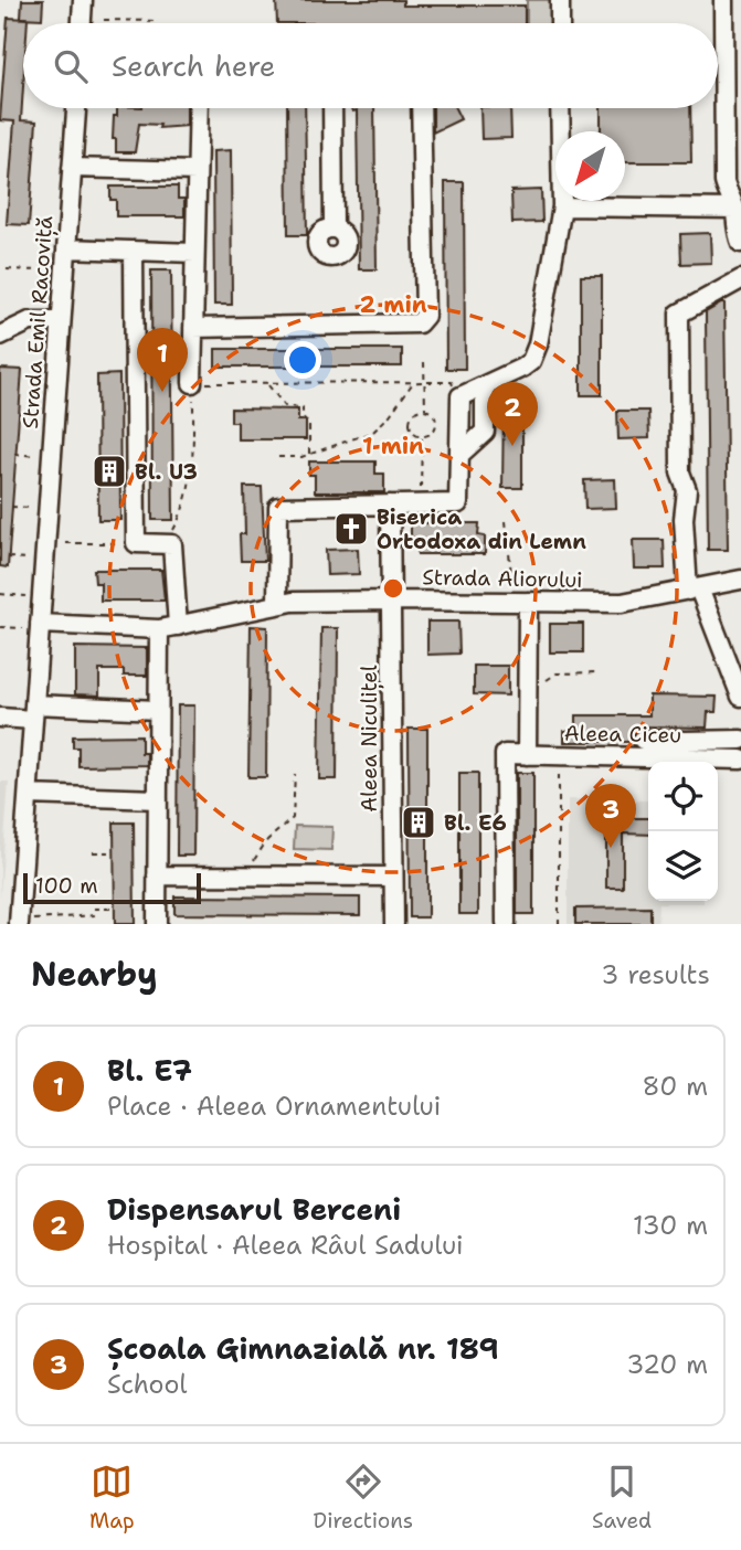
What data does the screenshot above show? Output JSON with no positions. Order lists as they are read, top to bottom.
{
  "streets": {
    "street": [
      "Strada Emil Racoviță",
      "Strada Aliorului",
      "Aleea Ciceu",
      "Aleea Niculițel"
    ]
  },
  "crossings": [
    ["Strada Emil Racoviță", "Strada Aliorului"],
    ["Strada Aliorului", "Aleea Niculițel"]
  ],
  "places": {
    "building": ["Bl. U3", "Bl. E6"],
    "church": ["Biserica Ortodoxa din Lemn"]
  },
  "scale_bar": "100 m",
  "north": "bottom left",
  "page": {
    "search": "Search here",
    "pins": ["1", "2", "3"],
    "scale": "100 m",
    "heading": ["Nearby", "3 results"],
    "list": [
      {
        "mark": "1",
        "name": "Bl. E7",
        "note": "Place · Aleea Ornamentului",
        "value": "80 m"
      },
      {
        "mark": "2",
        "name": "Dispensarul Berceni",
        "note": "Hospital · Aleea Râul Sadului",
        "value": "130 m"
      },
      {
        "mark": "3",
        "name": "Școala Gimnazială nr. 189",
        "note": "School",
        "value": "320 m"
      }
    ],
    "nav": ["Map", "Directions", "Saved"]
  },
  "rings": ["2 min", "1 min"]
}
